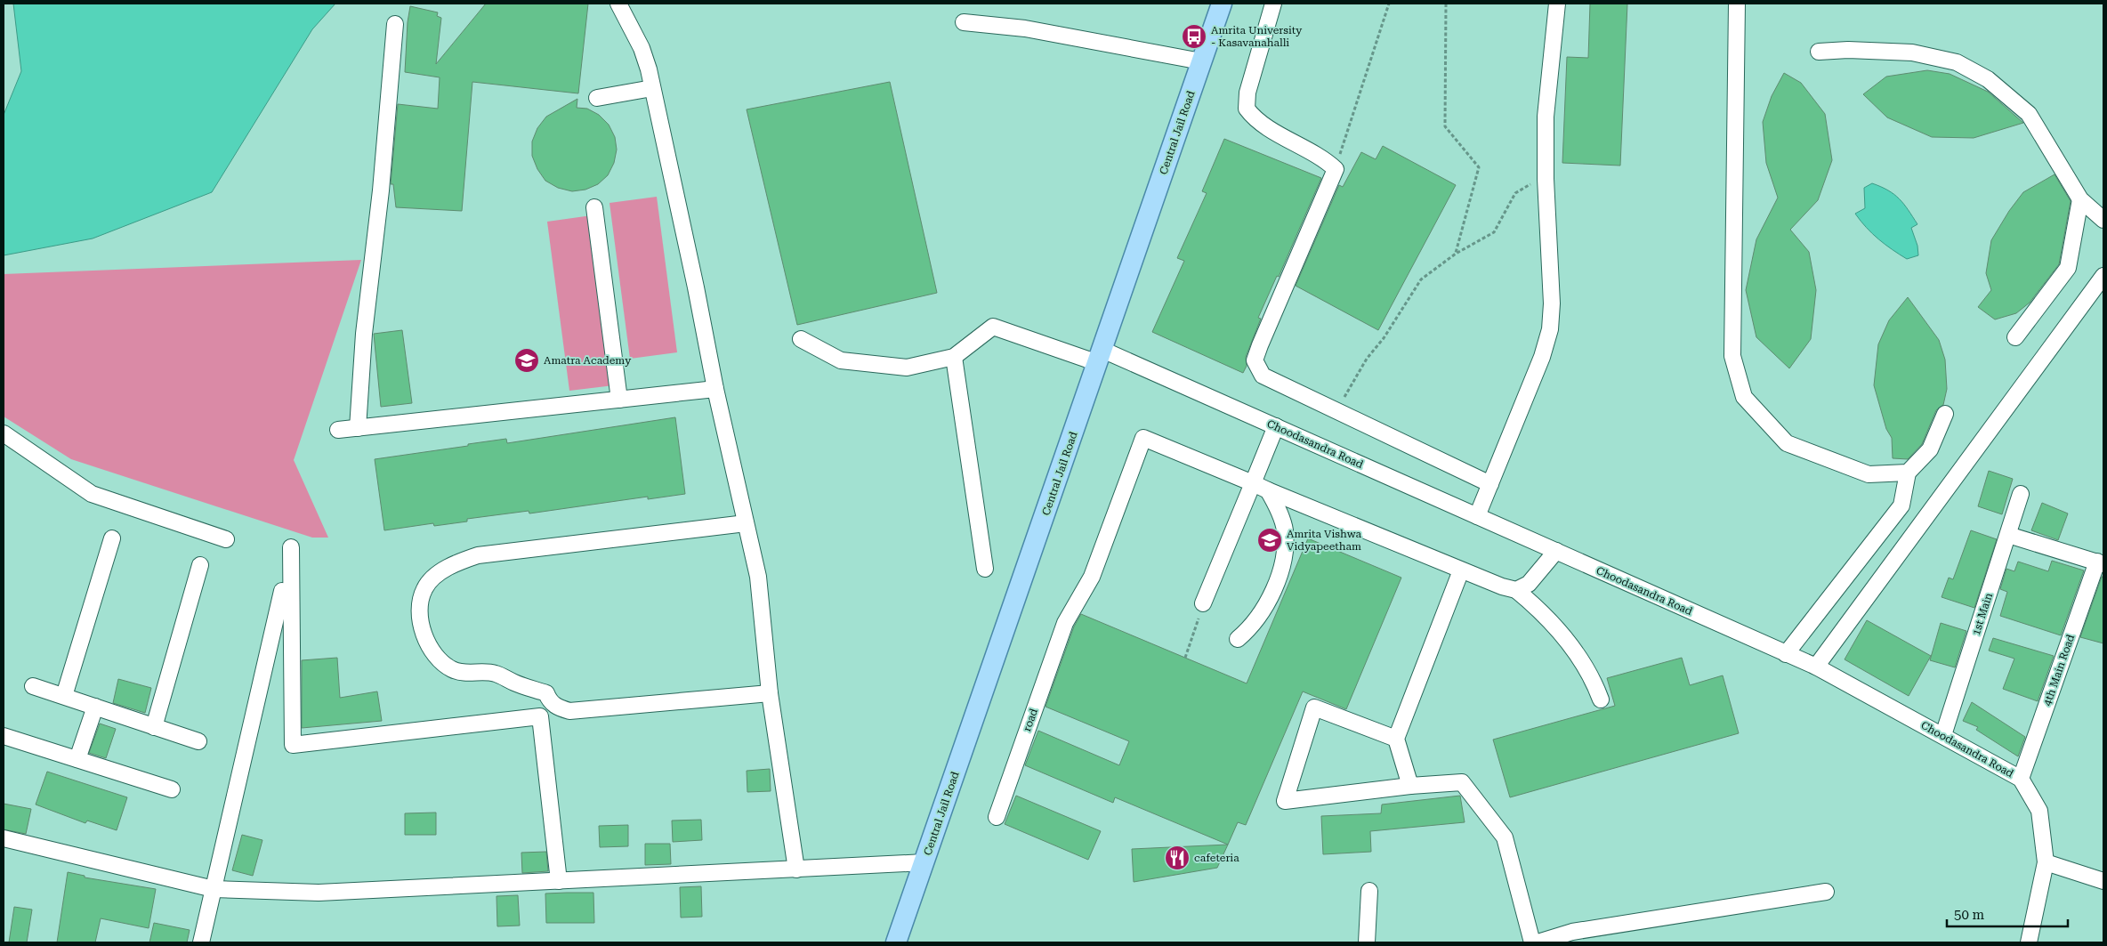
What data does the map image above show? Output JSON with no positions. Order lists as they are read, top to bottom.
{
  "streets": {
    "main road": ["Central Jail Road"],
    "street": [
      "Choodasandra Road",
      "1st Main",
      "4th Main Road",
      "road"
    ]
  },
  "crossings": [
    ["Central Jail Road", "Choodasandra Road"],
    ["Choodasandra Road", "1st Main"],
    ["Choodasandra Road", "4th Main Road"]
  ],
  "places": {
    "bus stop": ["Amrita University - Kasavanahalli"],
    "school or university": ["Amatra Academy", "Amrita Vishwa Vidyapeetham"],
    "restaurant": ["cafeteria"]
  },
  "scale_bar": "50 m"
}
